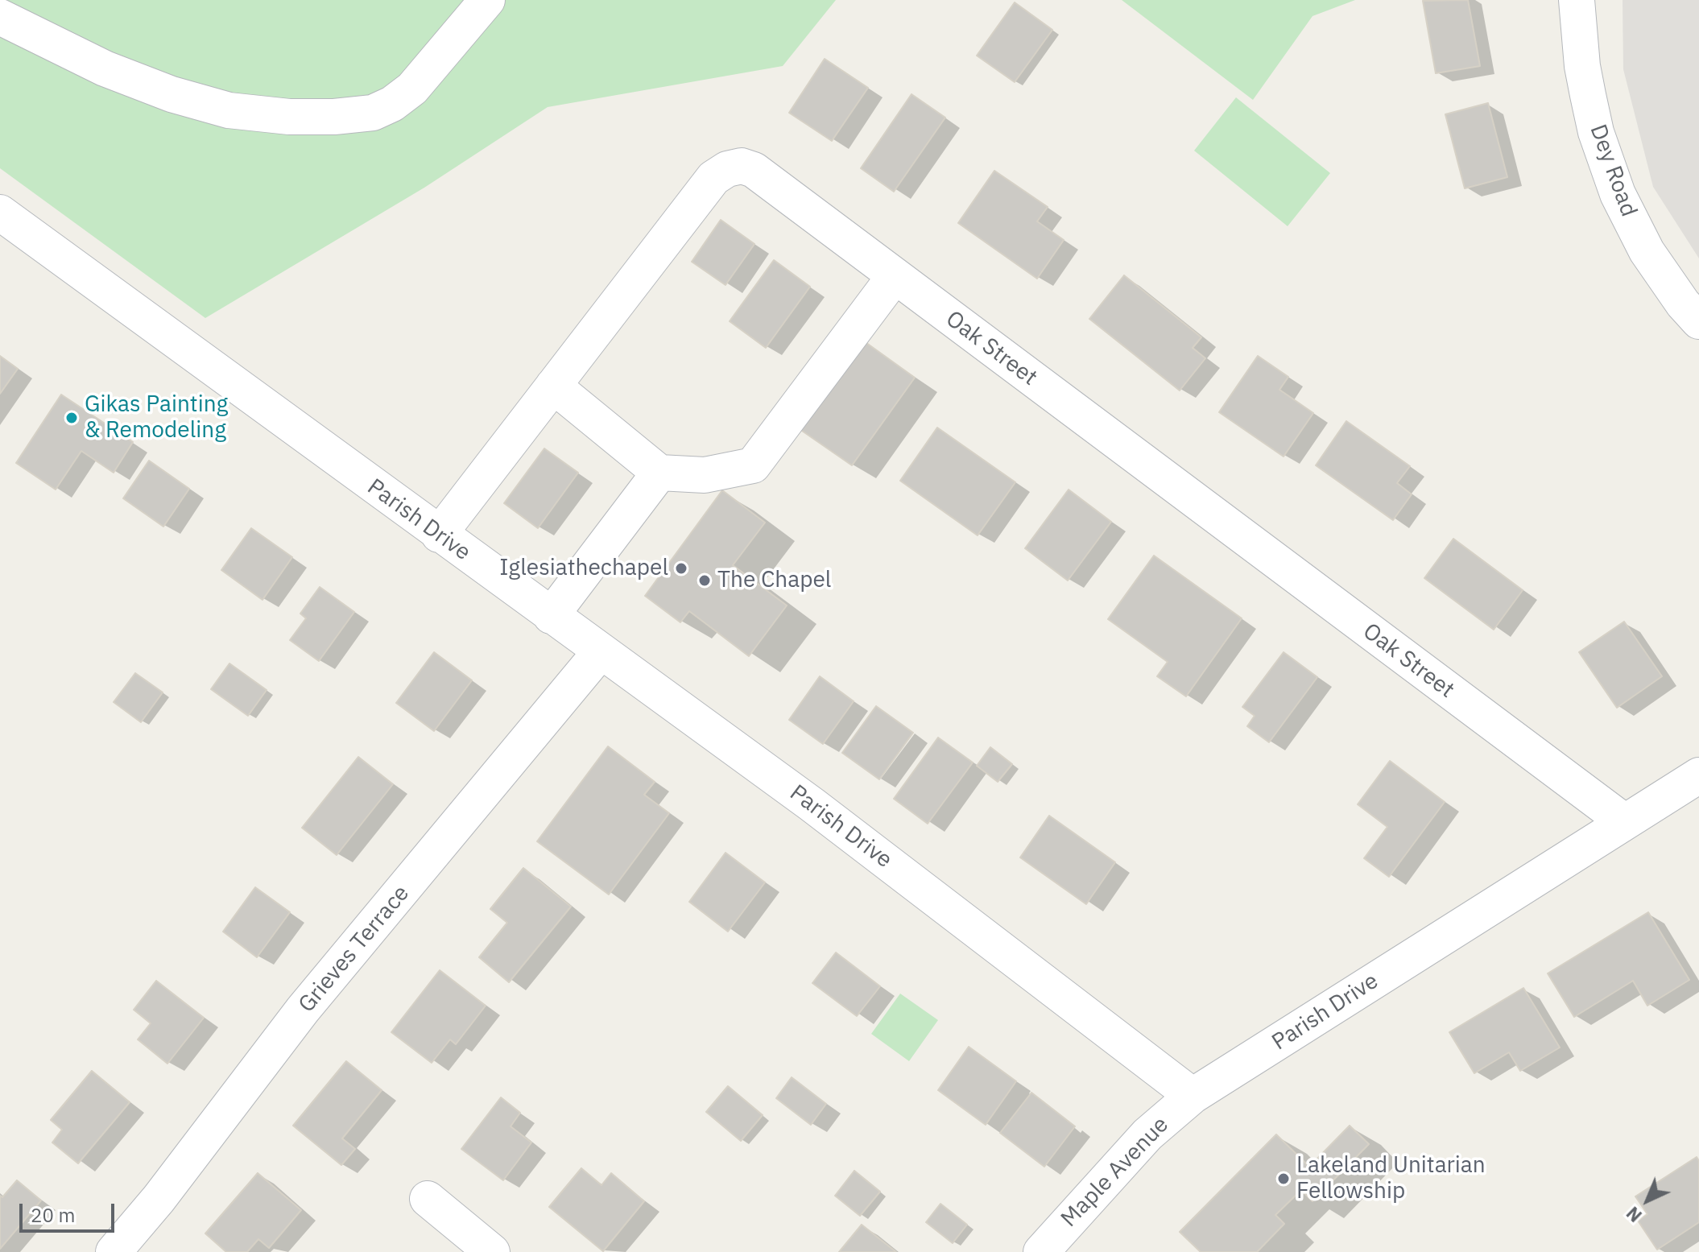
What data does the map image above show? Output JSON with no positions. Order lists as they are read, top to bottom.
{
  "streets": {
    "street": [
      "Dey Road",
      "Oak Street",
      "Parish Drive",
      "Grieves Terrace",
      "Maple Avenue"
    ]
  },
  "crossings": [
    ["Oak Street", "Parish Drive"],
    ["Parish Drive", "Grieves Terrace"],
    ["Parish Drive", "Maple Avenue"]
  ],
  "places": [
    "Gikas Painting & Remodeling",
    "Iglesiathechapel",
    "The Chapel",
    "Lakeland Unitarian Fellowship"
  ],
  "scale_bar": "20 m",
  "north": "bottom left"
}
